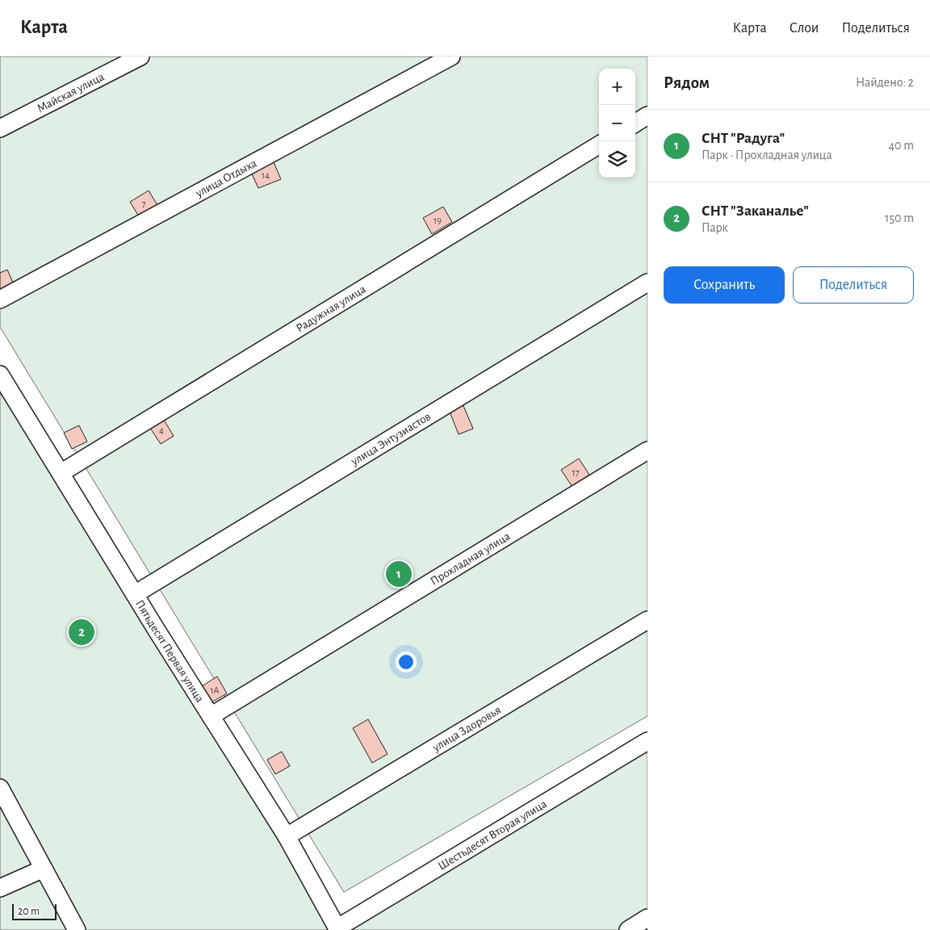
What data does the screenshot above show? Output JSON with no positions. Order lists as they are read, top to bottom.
{
  "streets": {
    "street": [
      "Майская улица",
      "улица Отдыха",
      "Радужная улица",
      "улица Энтузиастов",
      "Прохладная улица",
      "Пятьдесят Первая улица",
      "улица Здоровья",
      "Шестьдесят Вторая улица"
    ]
  },
  "crossings": [
    ["Радужная улица", "Пятьдесят Первая улица"],
    ["улица Энтузиастов", "Пятьдесят Первая улица"],
    ["Прохладная улица", "Пятьдесят Первая улица"],
    ["Пятьдесят Первая улица", "улица Здоровья"],
    ["Пятьдесят Первая улица", "Шестьдесят Вторая улица"]
  ],
  "house_numbers": [
    "14",
    "7",
    "19",
    "4",
    "17",
    "1А"
  ],
  "scale_bar": "20 m",
  "page": {
    "header": "Карта",
    "nav": ["Карта", "Слои", "Поделиться"],
    "heading": ["Рядом", "Найдено: 2"],
    "map_buttons": ["+", "−"],
    "list": [
      {
        "mark": "1",
        "name": "СНТ \"Радуга\"",
        "note": "Парк · Прохладная улица",
        "value": "40 m"
      },
      {
        "mark": "2",
        "name": "СНТ \"Заканалье\"",
        "note": "Парк",
        "value": "150 m"
      }
    ],
    "buttons": ["Сохранить", "Поделиться"],
    "pins": ["1", "2"],
    "scale": "20 m"
  }
}
